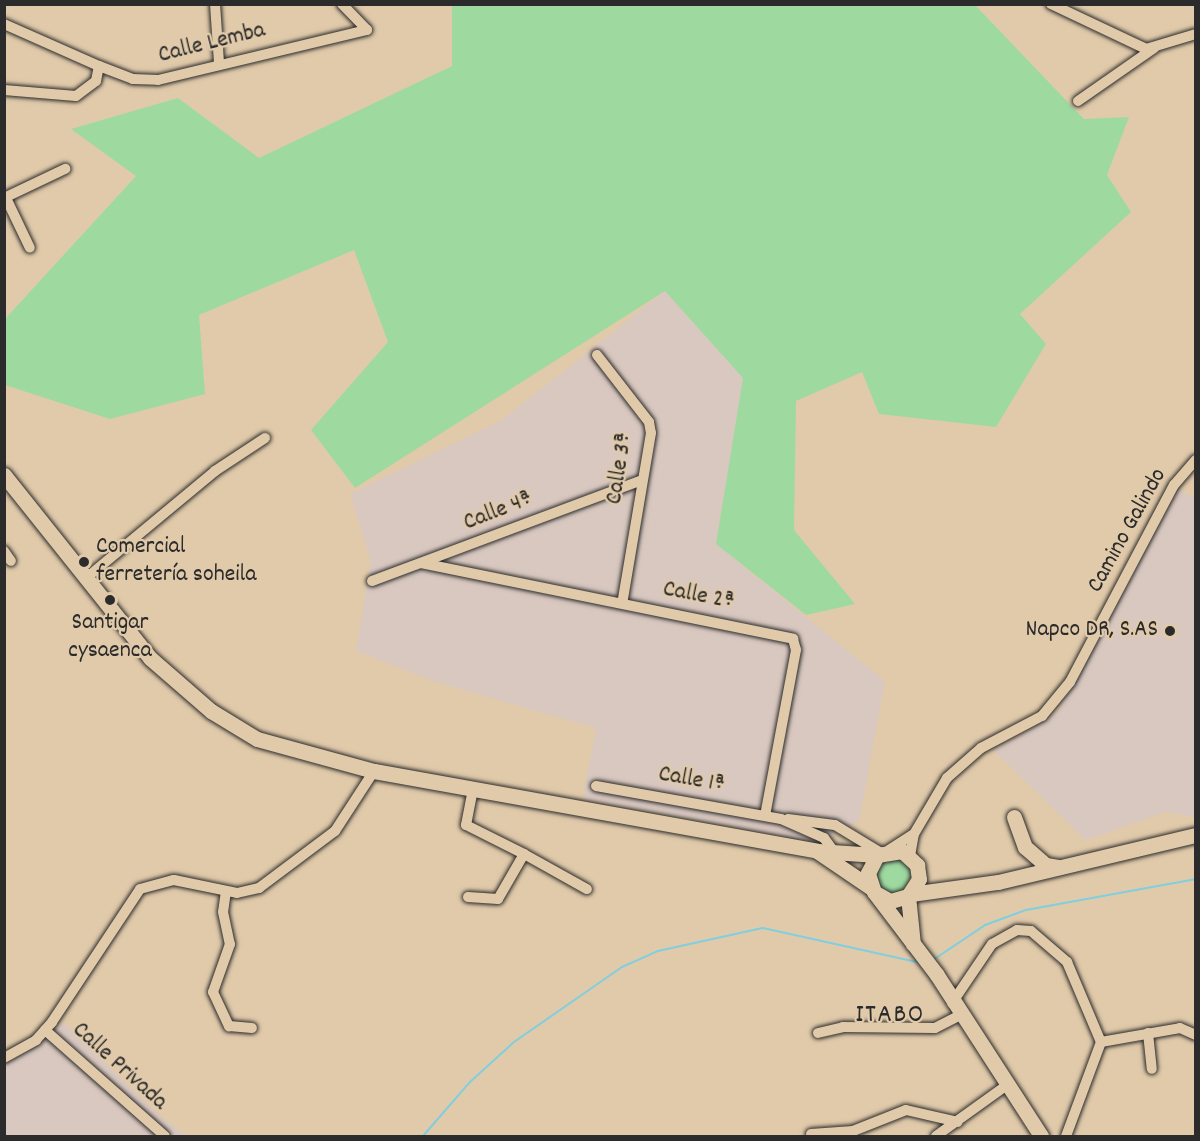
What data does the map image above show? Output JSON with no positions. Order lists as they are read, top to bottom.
{
  "streets": {
    "street": [
      "Calle Lemba",
      "Calle 3ª",
      "Calle 4ª",
      "Camino Galindo",
      "Calle 2ª",
      "Calle 1ª",
      "Calle Privada"
    ]
  },
  "crossings": [
    ["Calle 3ª", "Calle 4ª"],
    ["Calle 3ª", "Calle 2ª"],
    ["Calle 4ª", "Calle 2ª"],
    ["Camino Galindo", "Calle 1ª"],
    ["Calle 2ª", "Calle 1ª"]
  ],
  "districts": ["ITABO"],
  "places": ["Comercial ferretería soheila", "Santigar cysaenca", "Napco DR, S.AS"]
}
